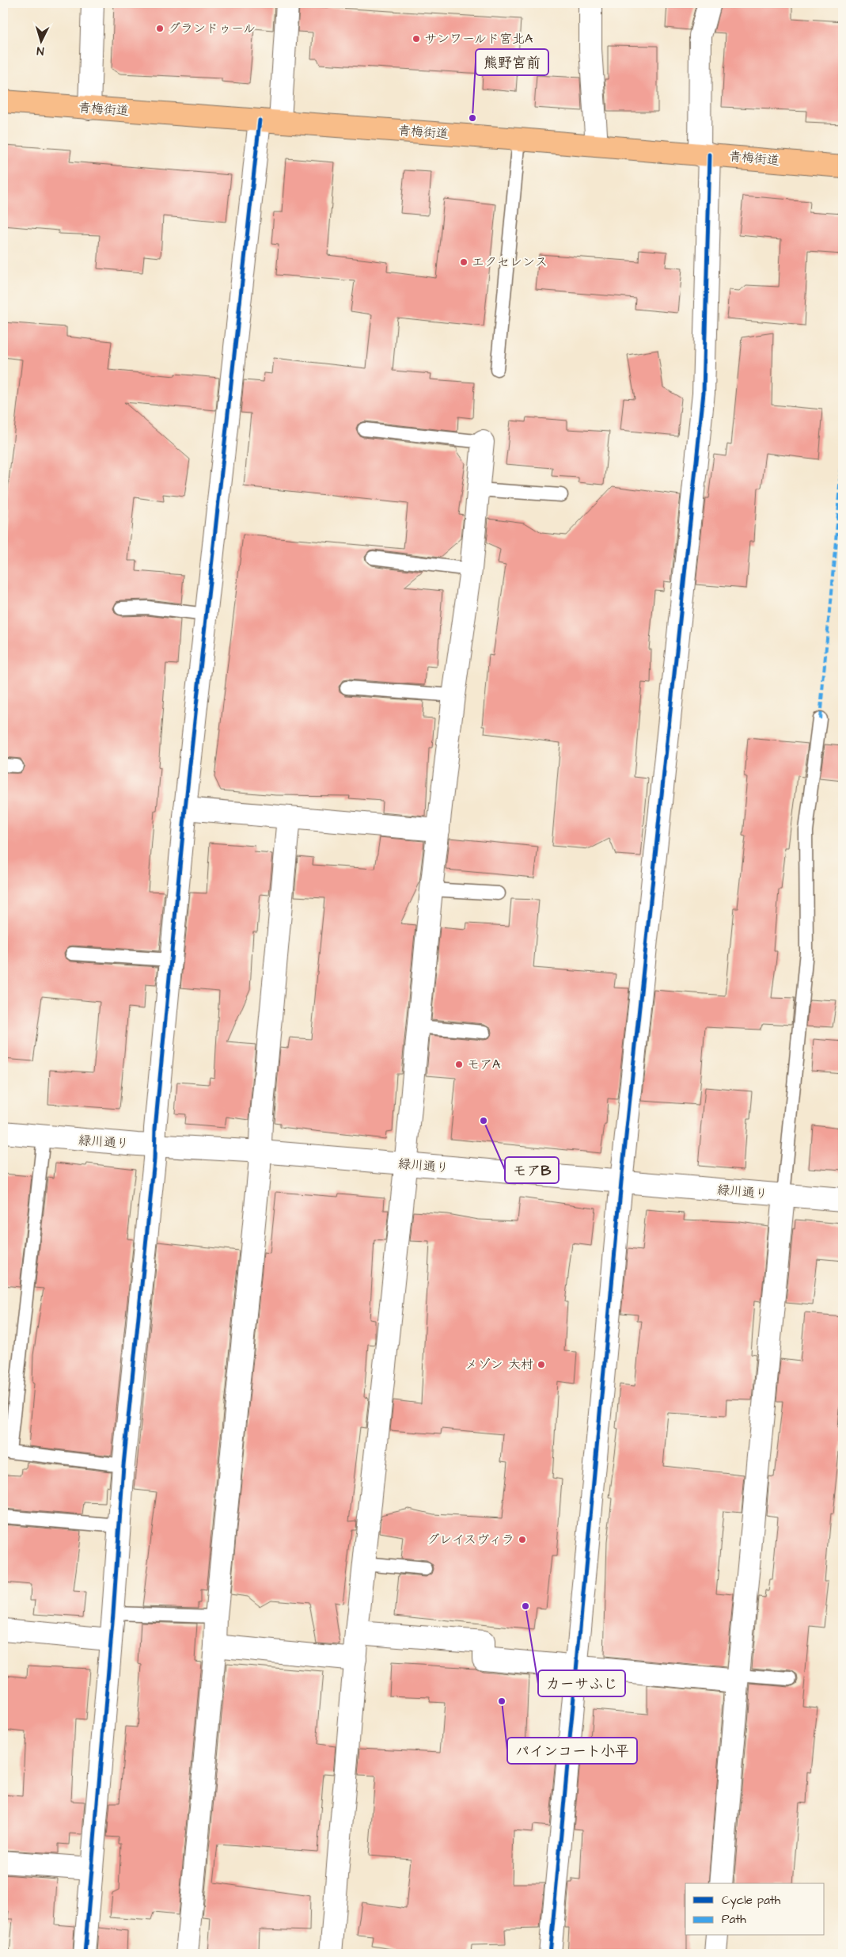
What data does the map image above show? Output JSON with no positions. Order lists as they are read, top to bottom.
{
  "streets": {
    "main road": ["青梅街道"],
    "street": ["緑川通り"]
  },
  "places": [
    "グランドゥール",
    "サンワールド宮北A",
    "熊野宮前",
    "エクセレンス",
    "モアA",
    "モアB",
    "メゾン 大村",
    "グレイスヴィラ",
    "カーサふじ",
    "パインコート小平"
  ],
  "legend": ["Cycle path", "Path"],
  "north": "bottom"
}
